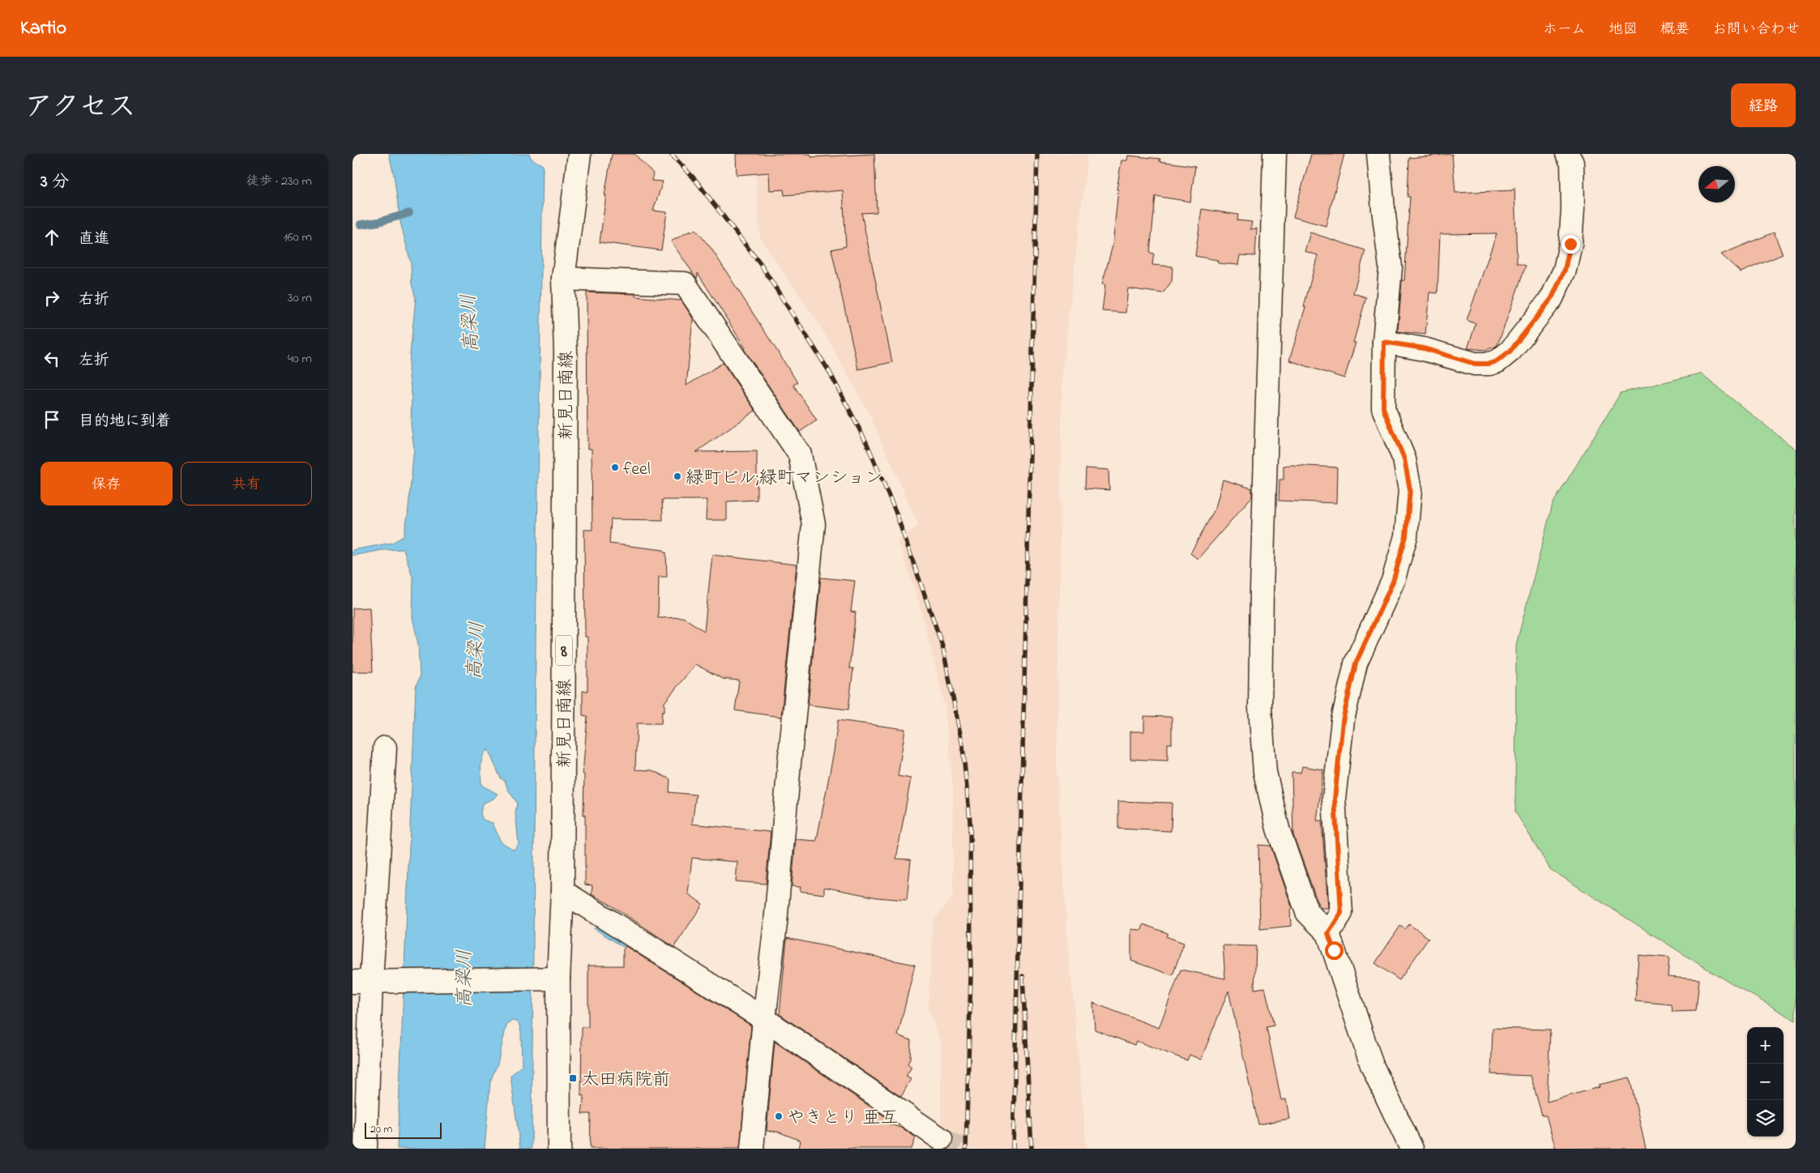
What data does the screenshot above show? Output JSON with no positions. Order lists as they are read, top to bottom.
{
  "streets": {
    "street": ["新見日南線", "8"]
  },
  "water": ["高梁川"],
  "places": {
    "other": ["feel", "緑町ビル;緑町マンション", "やきとり 亜互"],
    "transit": ["太田病院前"]
  },
  "scale_bar": "20 m",
  "north": "left",
  "page": {
    "header": "Kartio",
    "nav": [
      "ホーム",
      "地図",
      "概要",
      "お問い合わせ"
    ],
    "title": "アクセス",
    "buttons": [
      "経路",
      ["保存", "共有"]
    ],
    "heading": ["3 分", "徒歩 · 230 m"],
    "list": [
      ["直進", "160 m"],
      ["右折", "30 m"],
      ["左折", "40 m"],
      "目的地に到着"
    ],
    "map_buttons": ["+", "−"],
    "scale": "20 m"
  }
}
